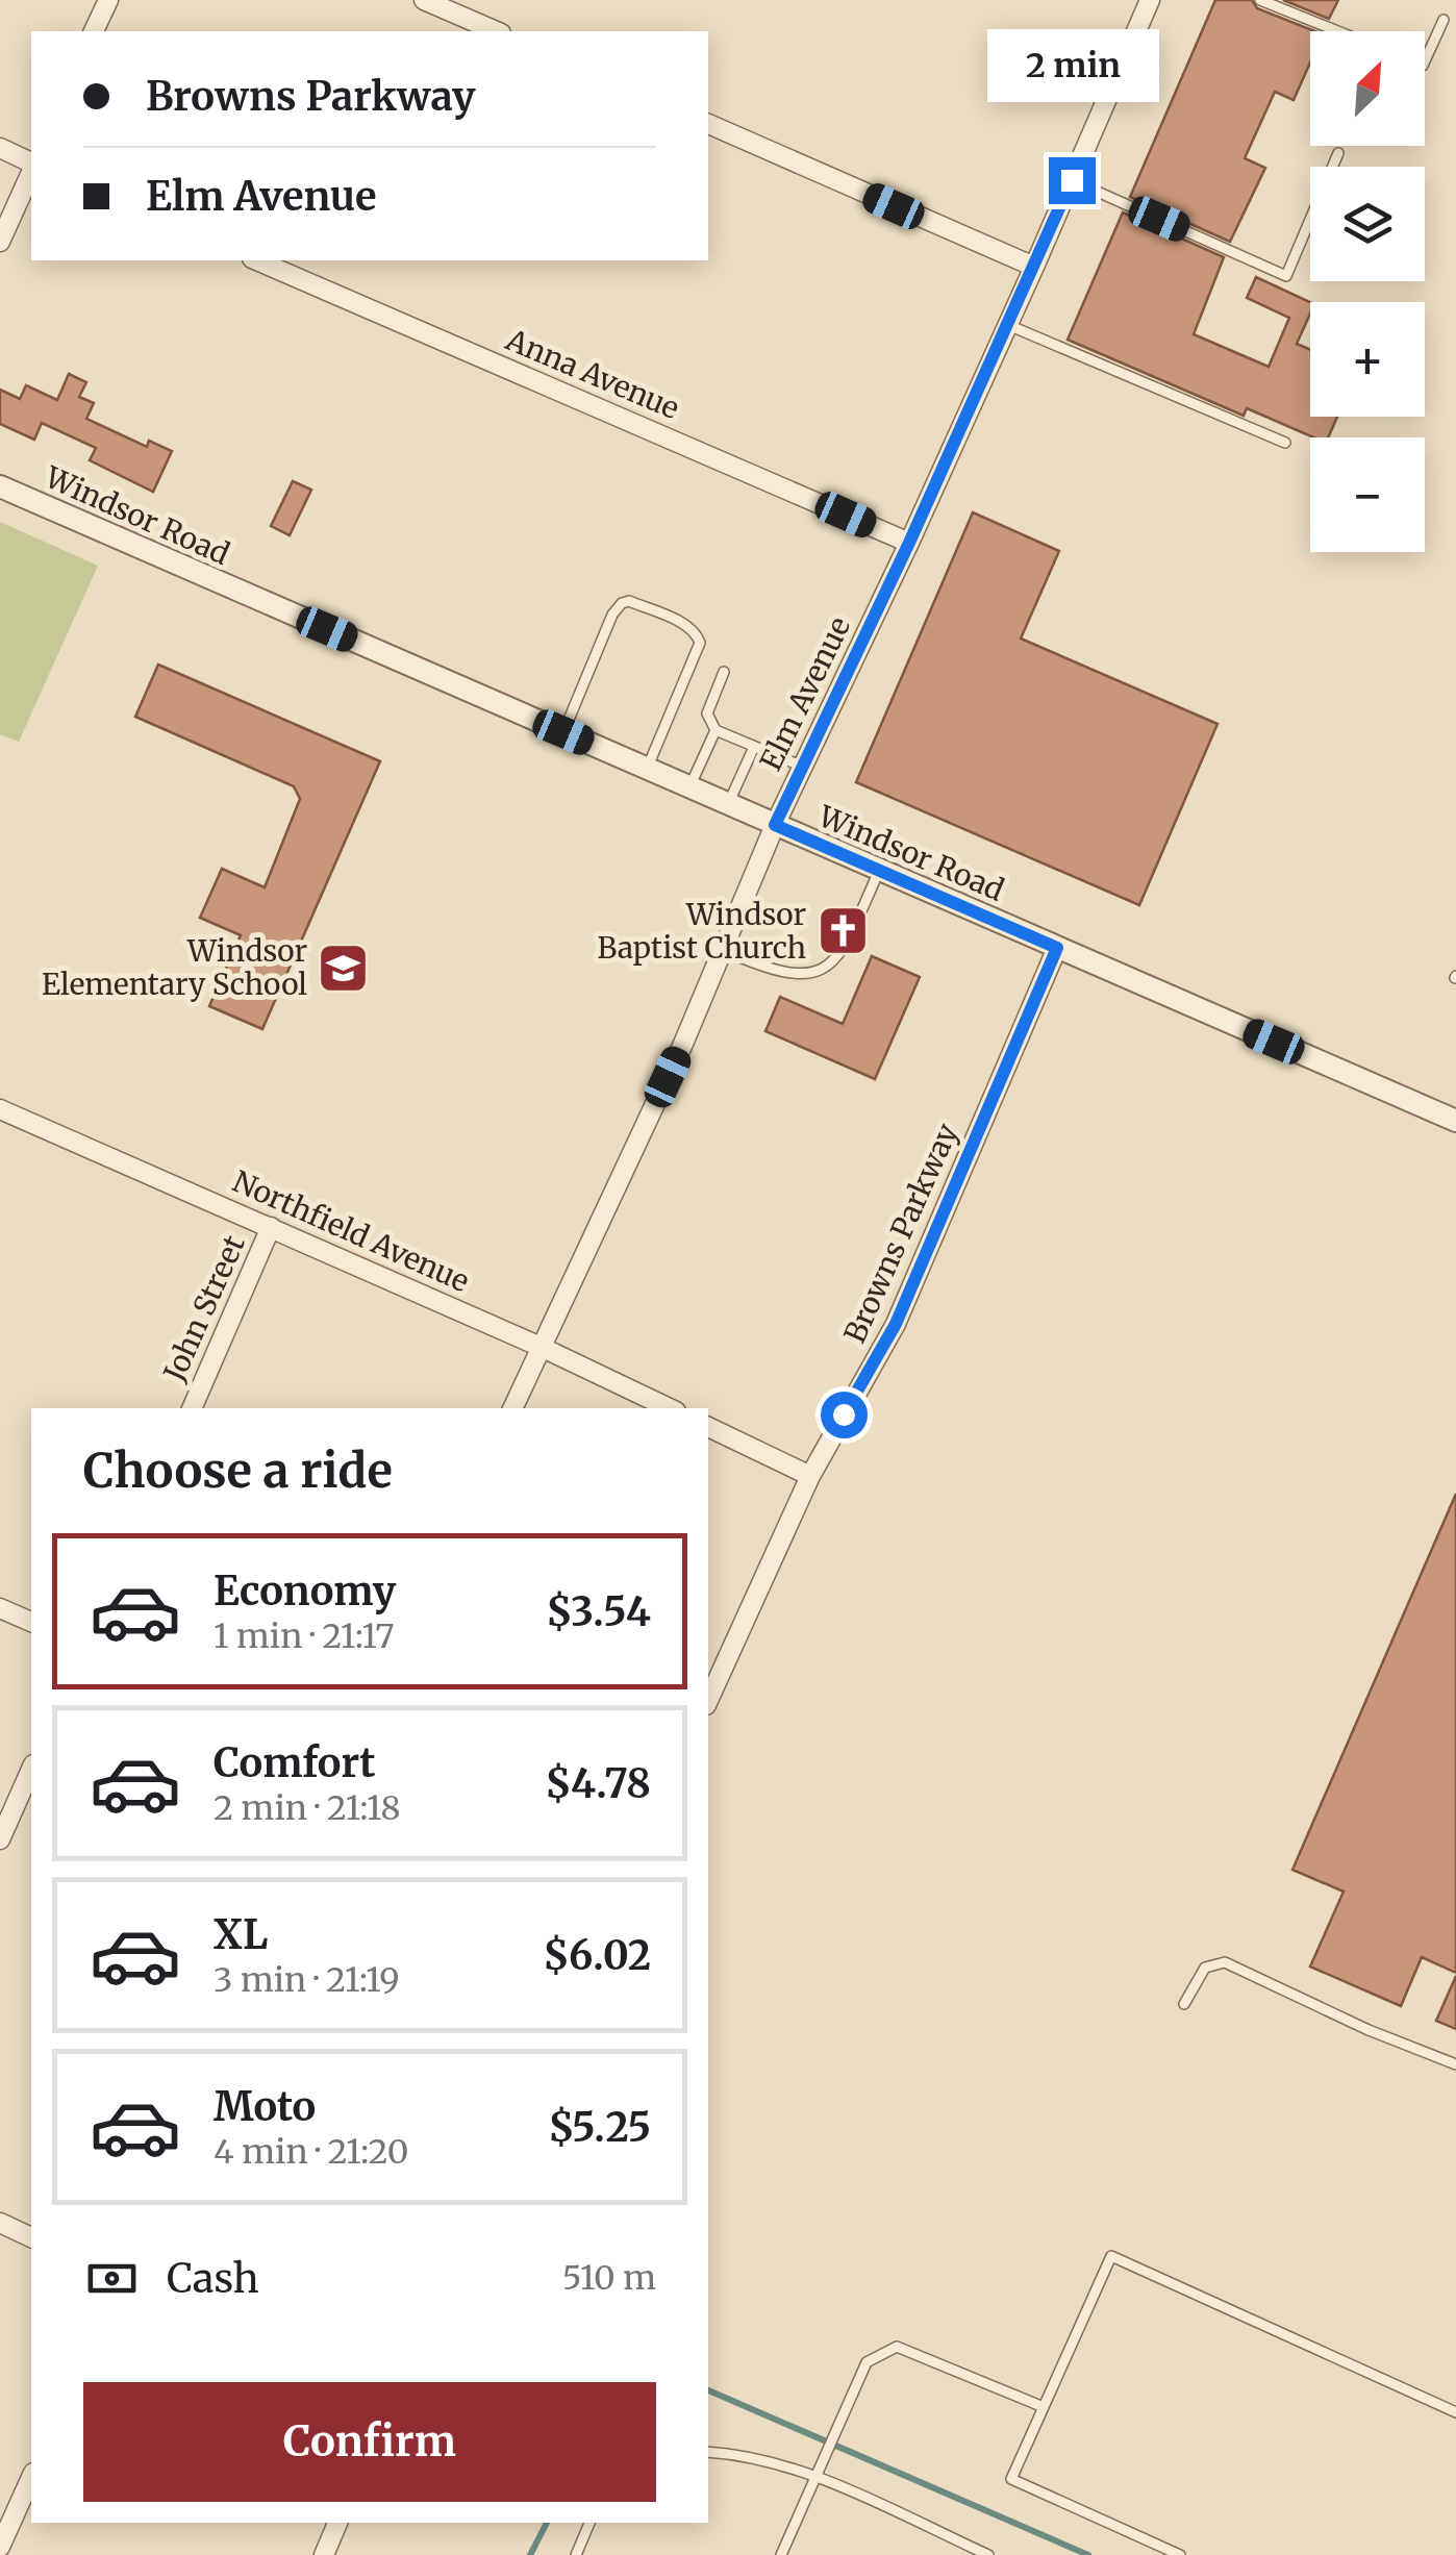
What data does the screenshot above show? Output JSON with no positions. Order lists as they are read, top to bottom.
{
  "streets": {
    "street": [
      "Anna Avenue",
      "Windsor Road",
      "Elm Avenue",
      "Northfield Avenue",
      "Browns Parkway",
      "John Street"
    ]
  },
  "crossings": [
    ["Anna Avenue", "Elm Avenue"],
    ["Windsor Road", "Elm Avenue"],
    ["Windsor Road", "Browns Parkway"],
    ["Elm Avenue", "Northfield Avenue"],
    ["Northfield Avenue", "John Street"]
  ],
  "places": {
    "church": ["Windsor Baptist Church"],
    "school or university": ["Windsor Elementary School"]
  },
  "north": "top right",
  "page": {
    "bubble": "2 min",
    "map_buttons": ["+", "−"],
    "banner": ["Browns Parkway", "Elm Avenue"],
    "heading": "Choose a ride",
    "list": [
      {
        "name": "Economy",
        "note": "1 min · 21:17",
        "value": "$3.54"
      },
      {
        "name": "Comfort",
        "note": "2 min · 21:18",
        "value": "$4.78"
      },
      {
        "name": "XL",
        "note": "3 min · 21:19",
        "value": "$6.02"
      },
      {
        "name": "Moto",
        "note": "4 min · 21:20",
        "value": "$5.25"
      }
    ],
    "pay": ["Cash", "510 m"],
    "buttons": "Confirm"
  }
}
